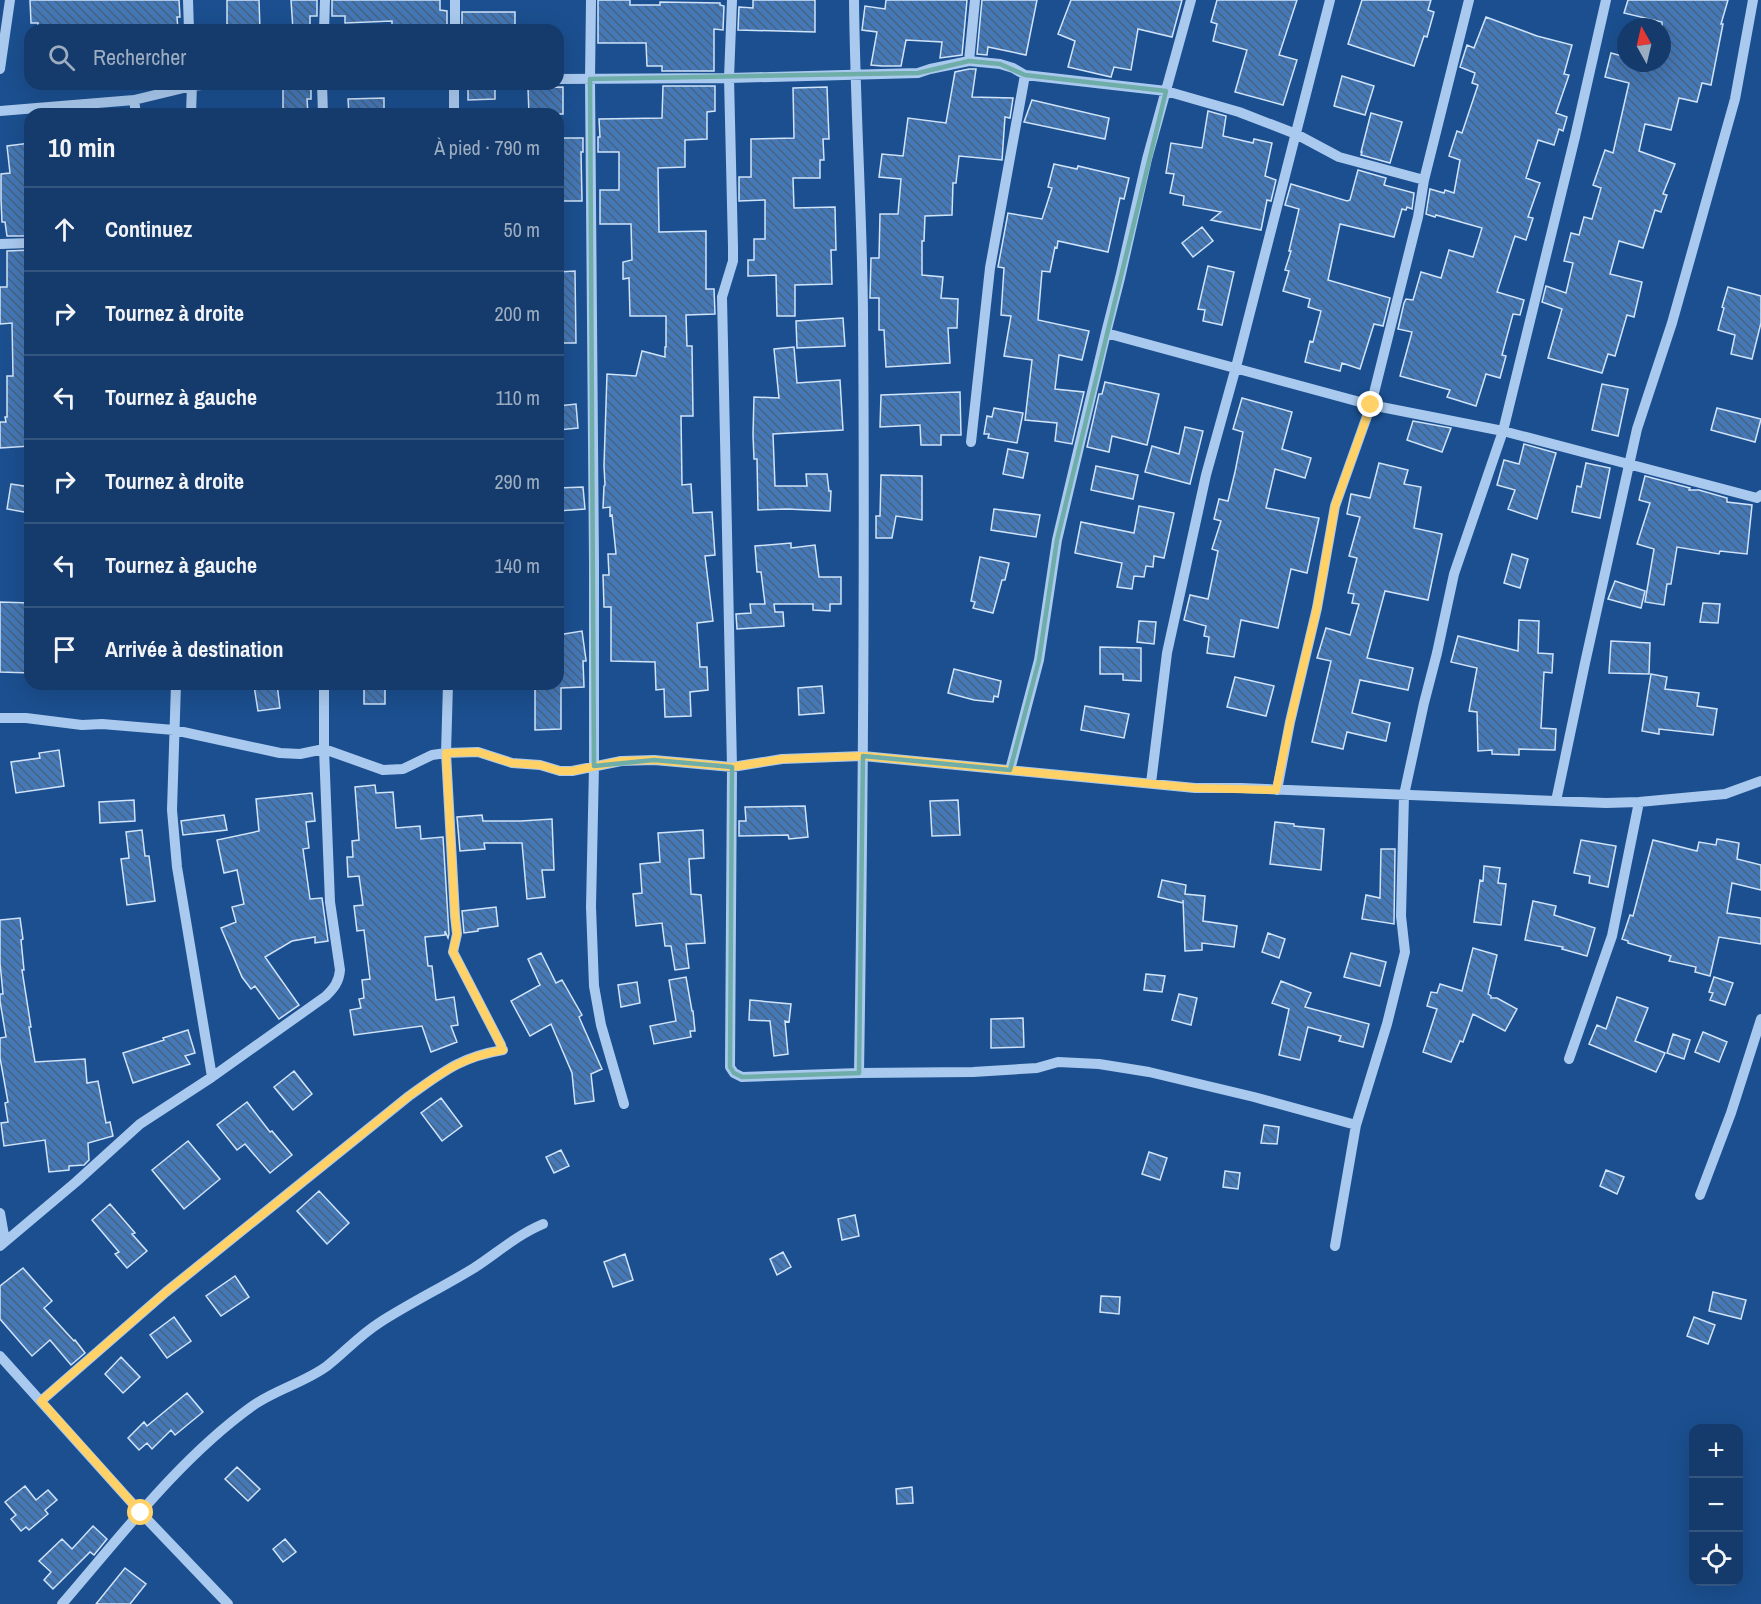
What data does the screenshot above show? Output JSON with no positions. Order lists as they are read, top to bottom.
{
  "north": "top",
  "page": {
    "search": "Rechercher",
    "heading": ["10 min", "À pied · 790 m"],
    "list": [
      ["Continuez", "50 m"],
      ["Tournez à droite", "200 m"],
      ["Tournez à gauche", "110 m"],
      ["Tournez à droite", "290 m"],
      ["Tournez à gauche", "140 m"],
      "Arrivée à destination"
    ],
    "map_buttons": ["+", "−"]
  }
}
